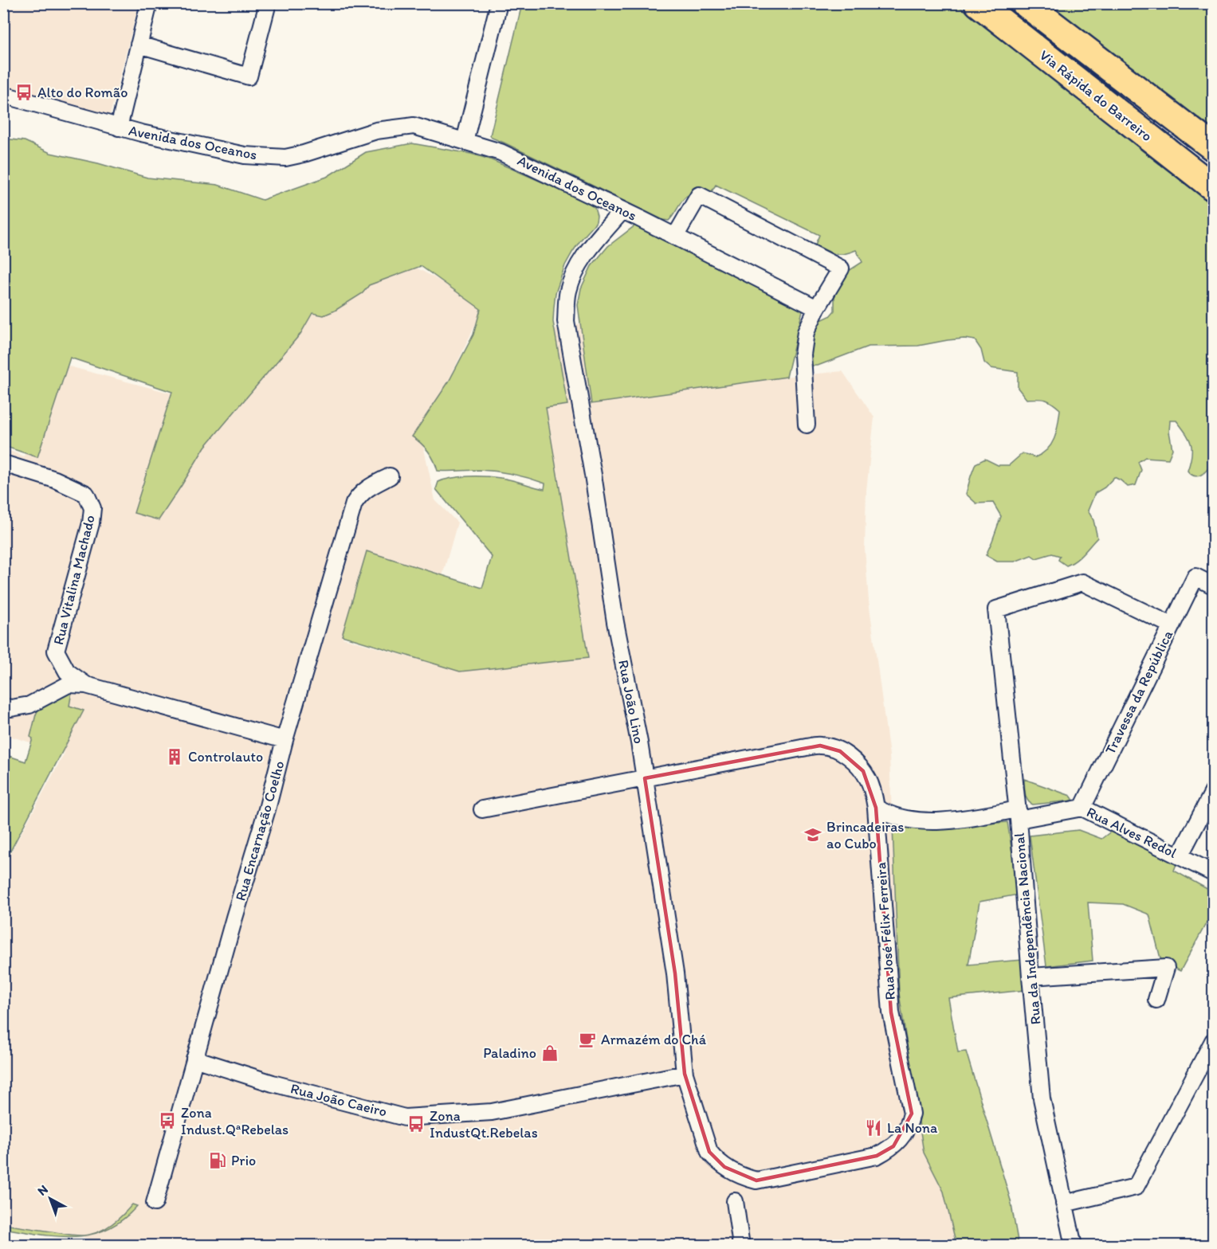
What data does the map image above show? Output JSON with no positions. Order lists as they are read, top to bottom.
{
  "streets": {
    "highway": ["Via Rápida do Barreiro"],
    "street": [
      "Avenida dos Oceanos",
      "Rua Vitalina Machado",
      "Travessa da República",
      "Rua João Lino",
      "Rua Encarnação Coelho",
      "Rua Alves Redol",
      "Rua da Independência Nacional",
      "Rua José Félix Ferreira",
      "Rua João Caeiro"
    ]
  },
  "crossings": [
    ["Avenida dos Oceanos", "Rua João Lino"],
    ["Rua Vitalina Machado", "Rua Encarnação Coelho"],
    ["Travessa da República", "Rua Alves Redol"],
    ["Travessa da República", "Rua da Independência Nacional"],
    ["Rua João Lino", "Rua José Félix Ferreira"],
    ["Rua João Lino", "Rua João Caeiro"],
    ["Rua Encarnação Coelho", "Rua João Caeiro"],
    ["Rua Alves Redol", "Rua da Independência Nacional"],
    ["Rua Alves Redol", "Rua José Félix Ferreira"]
  ],
  "places": {
    "bus stop": ["Alto do Romão", "Zona Indust.QªRebelas", "Zona IndustQt.Rebelas"],
    "building": ["Controlauto"],
    "school or university": ["Brincadeiras ao Cubo"],
    "cafe": ["Armazém do Chá"],
    "shop": ["Paladino"],
    "restaurant": ["La Nona"],
    "fuel station": ["Prio"]
  },
  "north": "top left"
}
